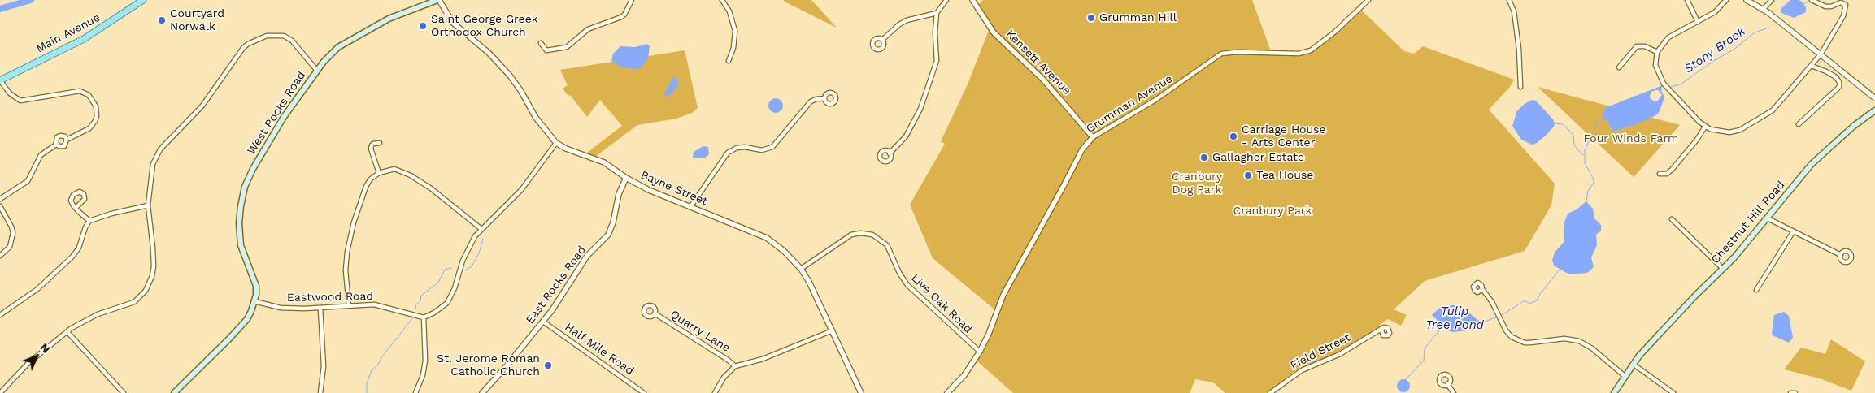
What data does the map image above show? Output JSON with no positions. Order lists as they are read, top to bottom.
{
  "streets": {
    "main road": ["Main Avenue", "West Rocks Road", "Chestnut Hill Road"],
    "street": [
      "Kensett Avenue",
      "Grumman Avenue",
      "Bayne Street",
      "East Rocks Road",
      "Eastwood Road",
      "Live Oak Road",
      "Quarry Lane",
      "Half Mile Road",
      "Field Street"
    ]
  },
  "crossings": [
    ["Kensett Avenue", "Grumman Avenue"],
    ["Grumman Avenue", "Live Oak Road"],
    ["West Rocks Road", "Bayne Street"],
    ["West Rocks Road", "Eastwood Road"],
    ["Bayne Street", "East Rocks Road"],
    ["Bayne Street", "Live Oak Road"],
    ["East Rocks Road", "Half Mile Road"]
  ],
  "water": ["Stony Brook", "Tulip Tree Pond"],
  "parks": ["Four Winds Farm", "Cranbury Dog Park", "Cranbury Park"],
  "places": [
    "Grumman Hill",
    "Courtyard Norwalk",
    "Saint George Greek Orthodox Church",
    "Carriage House - Arts Center",
    "Gallagher Estate",
    "Tea House",
    "St. Jerome Roman Catholic Church"
  ],
  "north": "top right"
}
